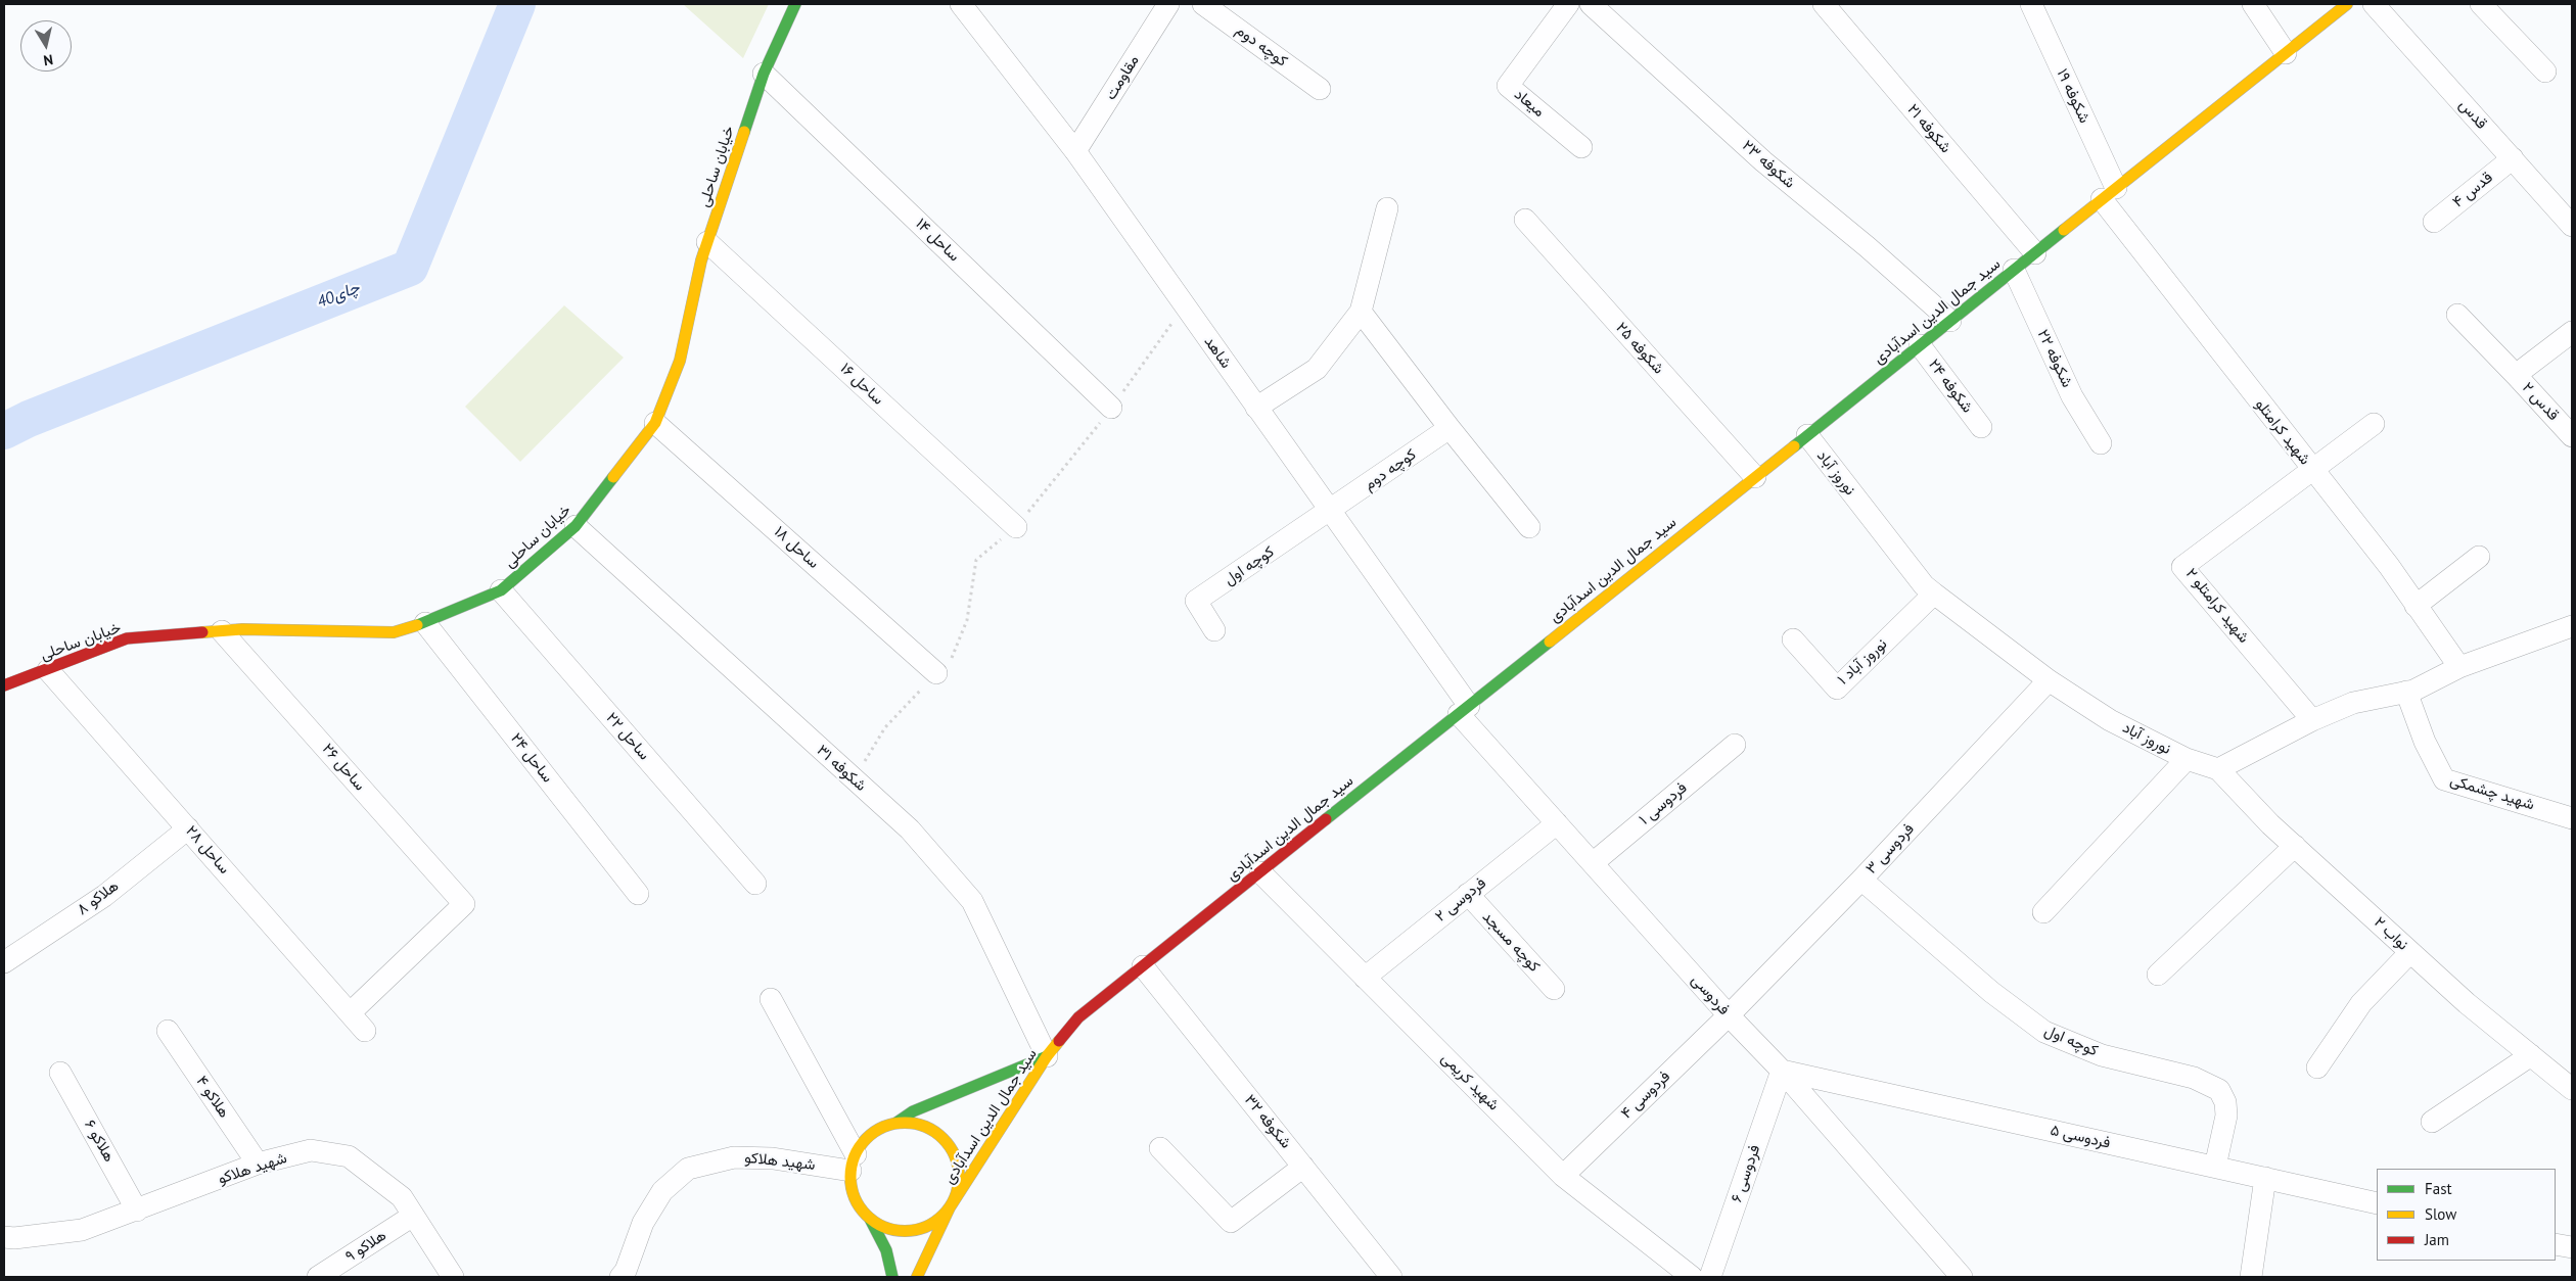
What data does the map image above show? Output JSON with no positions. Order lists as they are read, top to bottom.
{
  "streets": {
    "main road": ["خیابان ساحلی", "سید جمال الدین اسدآبادی"],
    "street": [
      "کوچه دوم",
      "مقاومت",
      "شکوفه ۱۹",
      "میعاد",
      "قدس",
      "شکوفه ۲۱",
      "شکوفه ۲۳",
      "قدس ۴",
      "ساحل ۱۴",
      "شکوفه ۲۵",
      "شاهد",
      "شکوفه ۲۲",
      "ساحل ۱۶",
      "شکوفه ۲۴",
      "قدس ۲",
      "شهید کرامتلو",
      "نوروز آباد",
      "ساحل ۱۸",
      "کوچه اول",
      "شهید کرامتلو ۲",
      "نوروز آباد ۱",
      "ساحل ۲۲",
      "ساحل ۲۴",
      "ساحل ۲۶",
      "شکوفه ۳۱",
      "شهید چشمکی",
      "فردوسی ۱",
      "فردوسی ۳",
      "ساحل ۲۸",
      "هلاکو ۸",
      "فردوسی ۲",
      "نواب ۲",
      "کوچه مسجد",
      "فردوسی",
      "شهید کریمی",
      "فردوسی ۴",
      "هلاکو ۴",
      "شکوفه ۳۲",
      "فردوسی ۵",
      "هلاکو ۶",
      "شهید هلاکو",
      "فردوسی ۶",
      "هلاکو ۹"
    ]
  },
  "crossings": [
    ["کوچه دوم", "شاهد"],
    ["کوچه دوم", "کوچه اول"],
    ["مقاومت", "شاهد"],
    ["شکوفه ۱۹", "سید جمال الدین اسدآبادی"],
    ["شکوفه ۱۹", "شهید کرامتلو"],
    ["قدس", "قدس ۴"],
    ["شکوفه ۲۱", "سید جمال الدین اسدآبادی"],
    ["شکوفه ۲۳", "سید جمال الدین اسدآبادی"],
    ["خیابان ساحلی", "ساحل ۱۴"],
    ["خیابان ساحلی", "ساحل ۱۶"],
    ["خیابان ساحلی", "ساحل ۱۸"],
    ["خیابان ساحلی", "ساحل ۲۲"],
    ["خیابان ساحلی", "ساحل ۲۴"],
    ["خیابان ساحلی", "ساحل ۲۶"],
    ["خیابان ساحلی", "شکوفه ۳۱"],
    ["خیابان ساحلی", "ساحل ۲۸"],
    ["سید جمال الدین اسدآبادی", "شکوفه ۲۵"],
    ["سید جمال الدین اسدآبادی", "شاهد"],
    ["سید جمال الدین اسدآبادی", "شکوفه ۲۲"],
    ["سید جمال الدین اسدآبادی", "شکوفه ۲۴"],
    ["سید جمال الدین اسدآبادی", "شهید کرامتلو"],
    ["سید جمال الدین اسدآبادی", "نوروز آباد"],
    ["سید جمال الدین اسدآبادی", "شکوفه ۳۱"],
    ["سید جمال الدین اسدآبادی", "فردوسی"],
    ["سید جمال الدین اسدآبادی", "شهید کریمی"],
    ["سید جمال الدین اسدآبادی", "شکوفه ۳۲"],
    ["سید جمال الدین اسدآبادی", "شهید هلاکو"],
    ["شاهد", "کوچه اول"],
    ["شاهد", "فردوسی"],
    ["شهید کرامتلو", "شهید کرامتلو ۲"],
    ["نوروز آباد", "نوروز آباد ۱"],
    ["نوروز آباد", "فردوسی ۳"],
    ["نوروز آباد", "نواب ۲"],
    ["کوچه اول", "فردوسی ۳"],
    ["کوچه اول", "فردوسی ۵"],
    ["ساحل ۲۶", "ساحل ۲۸"],
    ["فردوسی ۱", "فردوسی"],
    ["فردوسی ۳", "فردوسی"],
    ["فردوسی ۳", "فردوسی ۴"],
    ["ساحل ۲۸", "هلاکو ۸"],
    ["فردوسی ۲", "کوچه مسجد"],
    ["فردوسی ۲", "فردوسی"],
    ["فردوسی ۲", "شهید کریمی"],
    ["فردوسی", "فردوسی ۴"],
    ["فردوسی", "فردوسی ۵"],
    ["فردوسی", "فردوسی ۶"],
    ["شهید کریمی", "فردوسی ۴"],
    ["هلاکو ۴", "شهید هلاکو"],
    ["فردوسی ۵", "فردوسی ۶"],
    ["هلاکو ۶", "شهید هلاکو"],
    ["شهید هلاکو", "هلاکو ۹"]
  ],
  "water": ["40چای"],
  "legend": ["Fast", "Slow", "Jam"],
  "north": "bottom"
}
